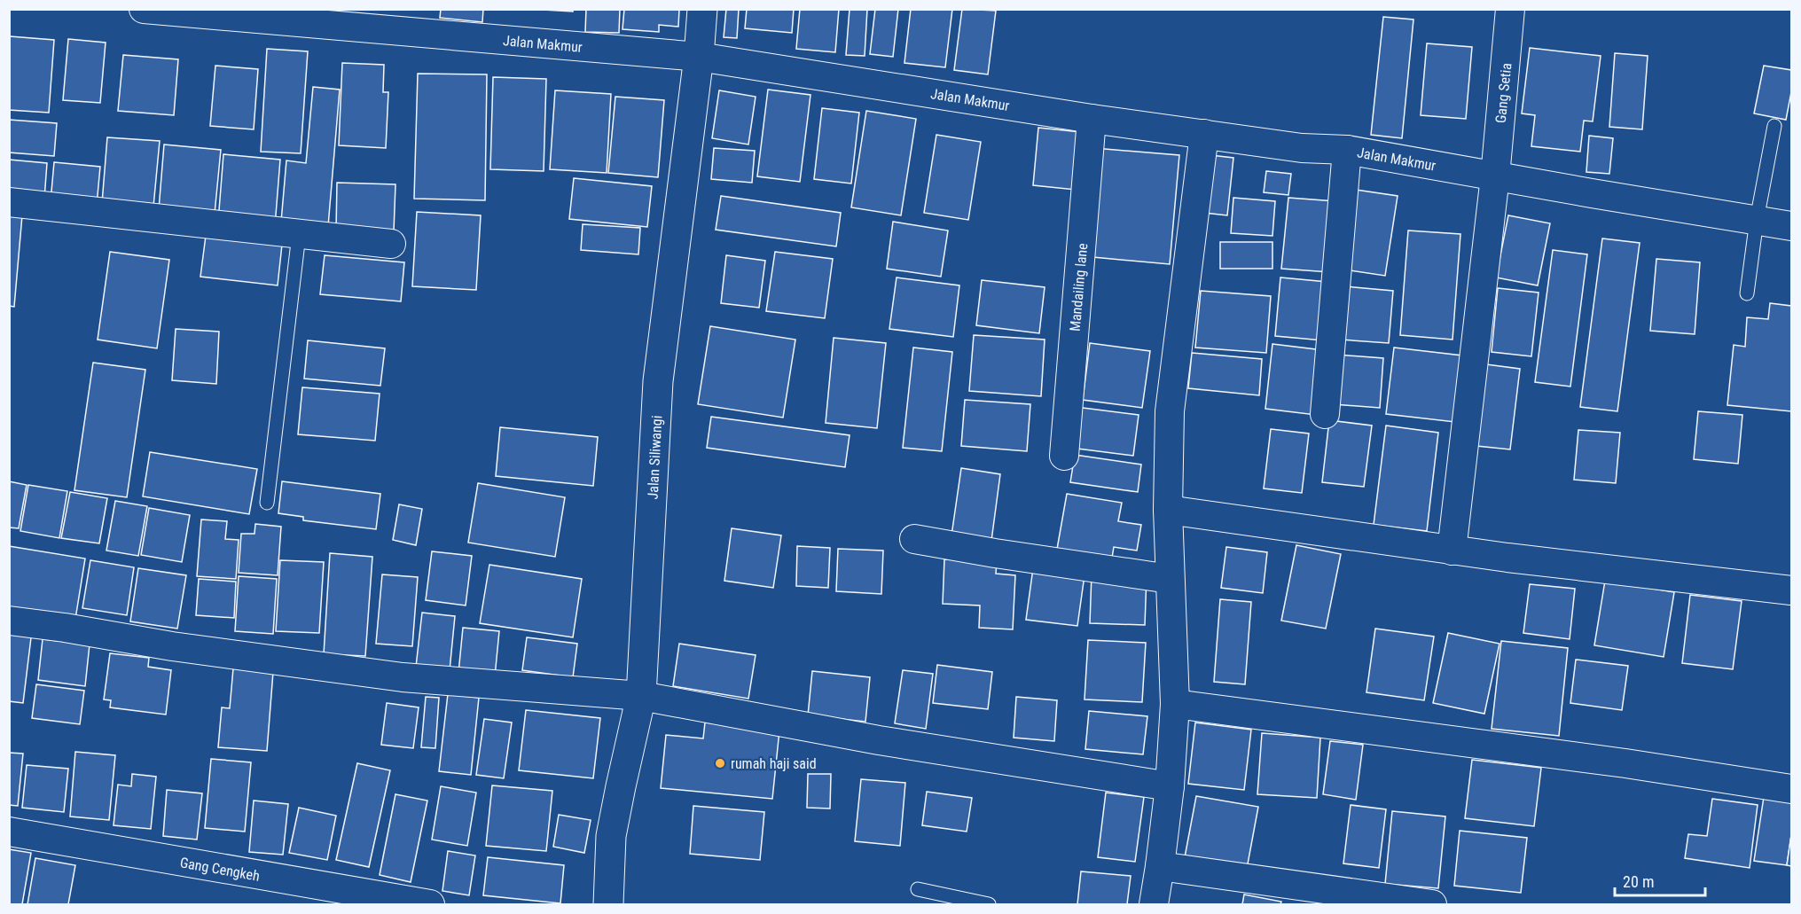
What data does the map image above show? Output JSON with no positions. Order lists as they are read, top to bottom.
{
  "streets": {
    "street": [
      "Jalan Makmur",
      "Gang Setia",
      "Mandailing lane",
      "Jalan Siliwangi",
      "Gang Cengkeh"
    ]
  },
  "crossings": [
    ["Jalan Makmur", "Gang Setia"],
    ["Jalan Makmur", "Mandailing lane"],
    ["Jalan Makmur", "Jalan Siliwangi"]
  ],
  "places": ["rumah haji said"],
  "scale_bar": "20 m"
}
